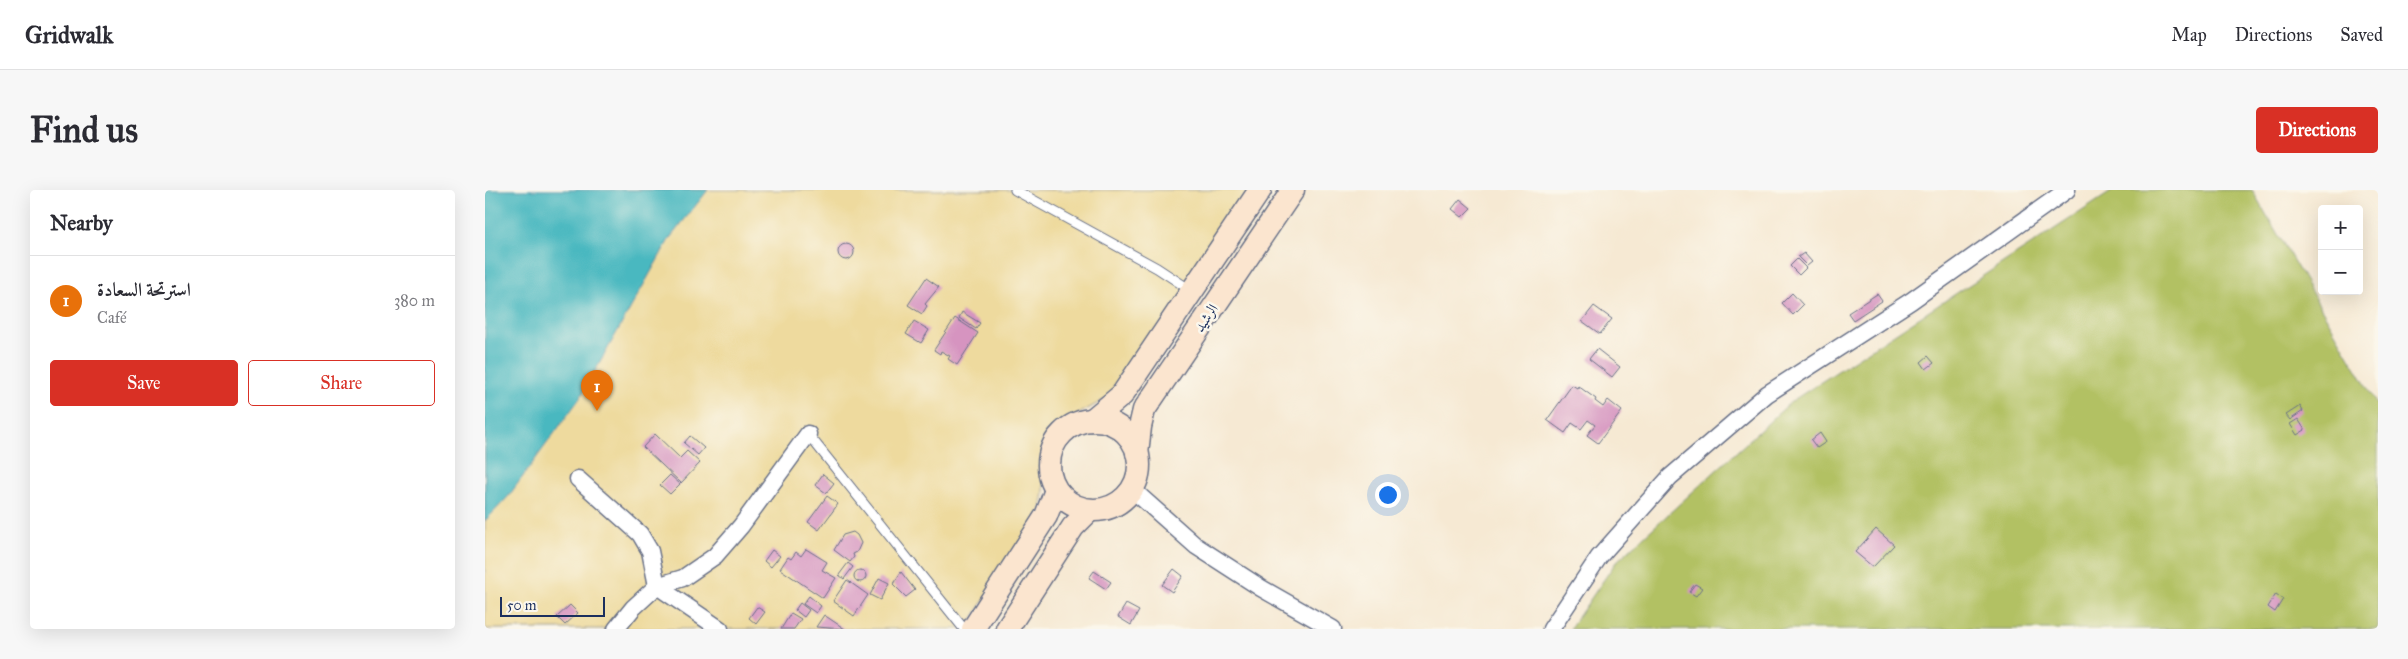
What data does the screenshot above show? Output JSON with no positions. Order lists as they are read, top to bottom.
{
  "streets": {
    "street": ["الرشيد"]
  },
  "scale_bar": "50 m",
  "page": {
    "header": "Gridwalk",
    "nav": ["Map", "Directions", "Saved"],
    "buttons": [
      "Directions",
      ["Save", "Share"]
    ],
    "title": "Find us",
    "heading": "Nearby",
    "map_buttons": ["+", "−"],
    "list": [
      {
        "mark": "1",
        "name": "استرتحة السعادة",
        "note": "Café",
        "value": "380 m"
      }
    ],
    "pins": "1",
    "scale": "50 m"
  }
}
